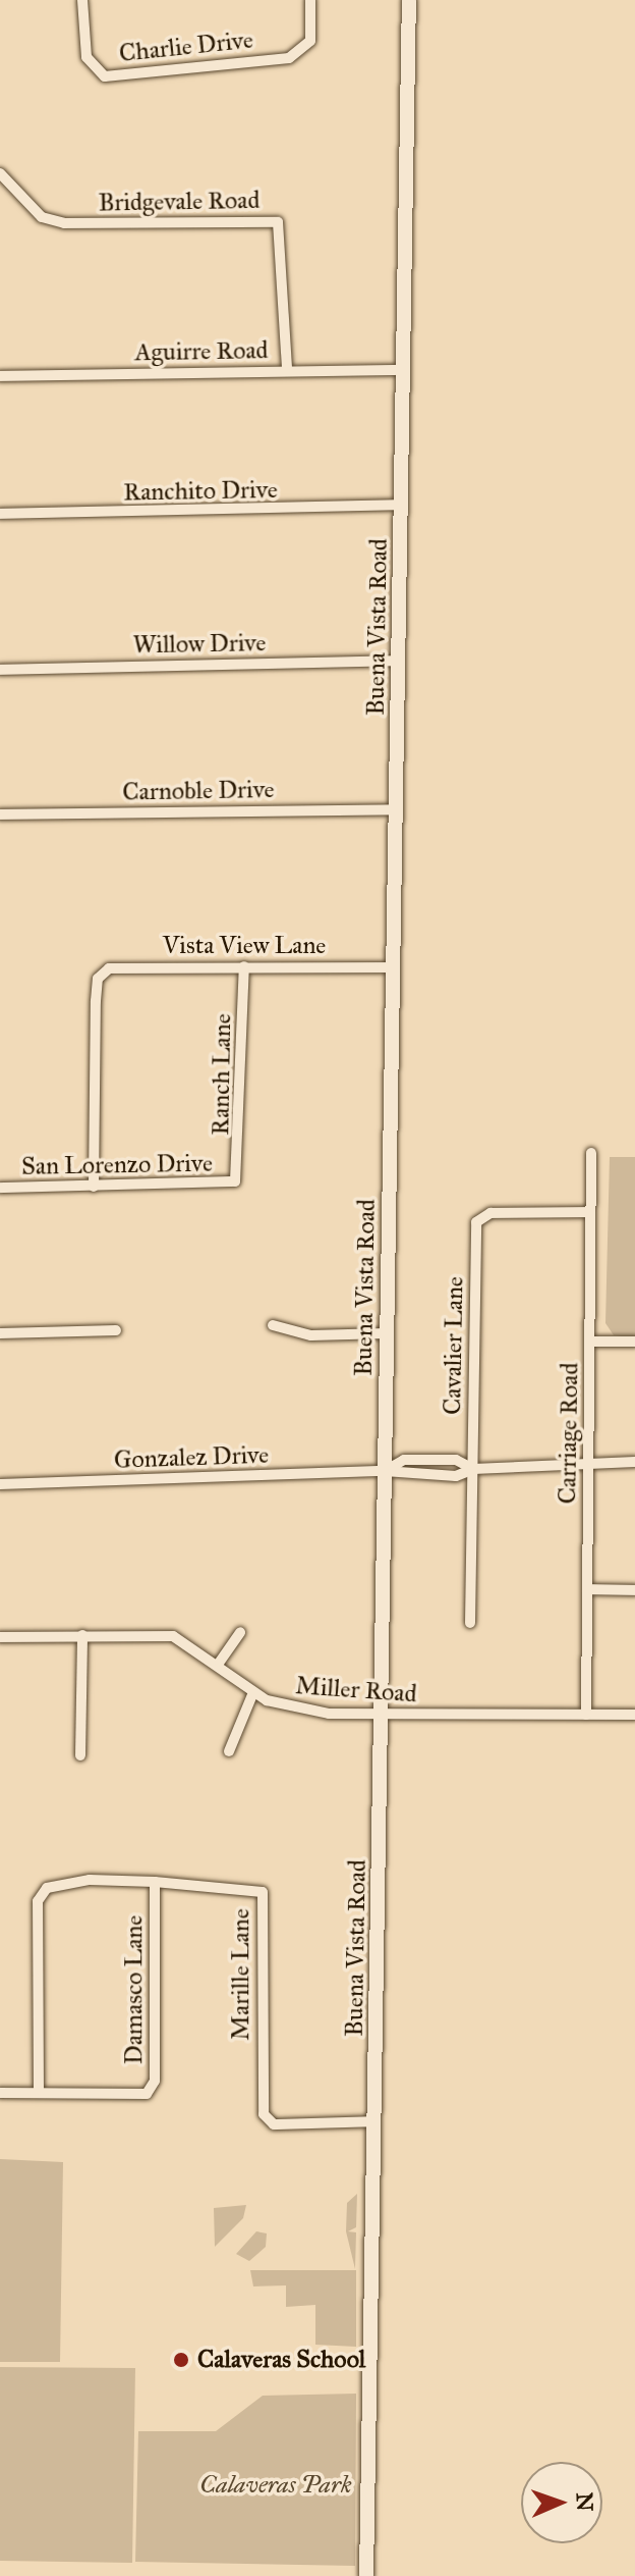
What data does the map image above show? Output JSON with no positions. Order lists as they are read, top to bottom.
{
  "streets": {
    "street": [
      "Charlie Drive",
      "Bridgevale Road",
      "Aguirre Road",
      "Ranchito Drive",
      "Buena Vista Road",
      "Willow Drive",
      "Carnoble Drive",
      "Vista View Lane",
      "Ranch Lane",
      "San Lorenzo Drive",
      "Cavalier Lane",
      "Carriage Road",
      "Gonzalez Drive",
      "Miller Road",
      "Marille Lane",
      "Damasco Lane"
    ]
  },
  "crossings": [
    ["Bridgevale Road", "Aguirre Road"],
    ["Aguirre Road", "Buena Vista Road"],
    ["Ranchito Drive", "Buena Vista Road"],
    ["Buena Vista Road", "Willow Drive"],
    ["Buena Vista Road", "Carnoble Drive"],
    ["Buena Vista Road", "Vista View Lane"],
    ["Buena Vista Road", "Gonzalez Drive"],
    ["Buena Vista Road", "Miller Road"],
    ["Buena Vista Road", "Marille Lane"],
    ["Vista View Lane", "Ranch Lane"],
    ["Vista View Lane", "San Lorenzo Drive"],
    ["Ranch Lane", "San Lorenzo Drive"],
    ["Cavalier Lane", "Carriage Road"],
    ["Carriage Road", "Miller Road"],
    ["Marille Lane", "Damasco Lane"]
  ],
  "parks": ["Calaveras Park"],
  "places": ["Calaveras School"],
  "north": "right"
}
